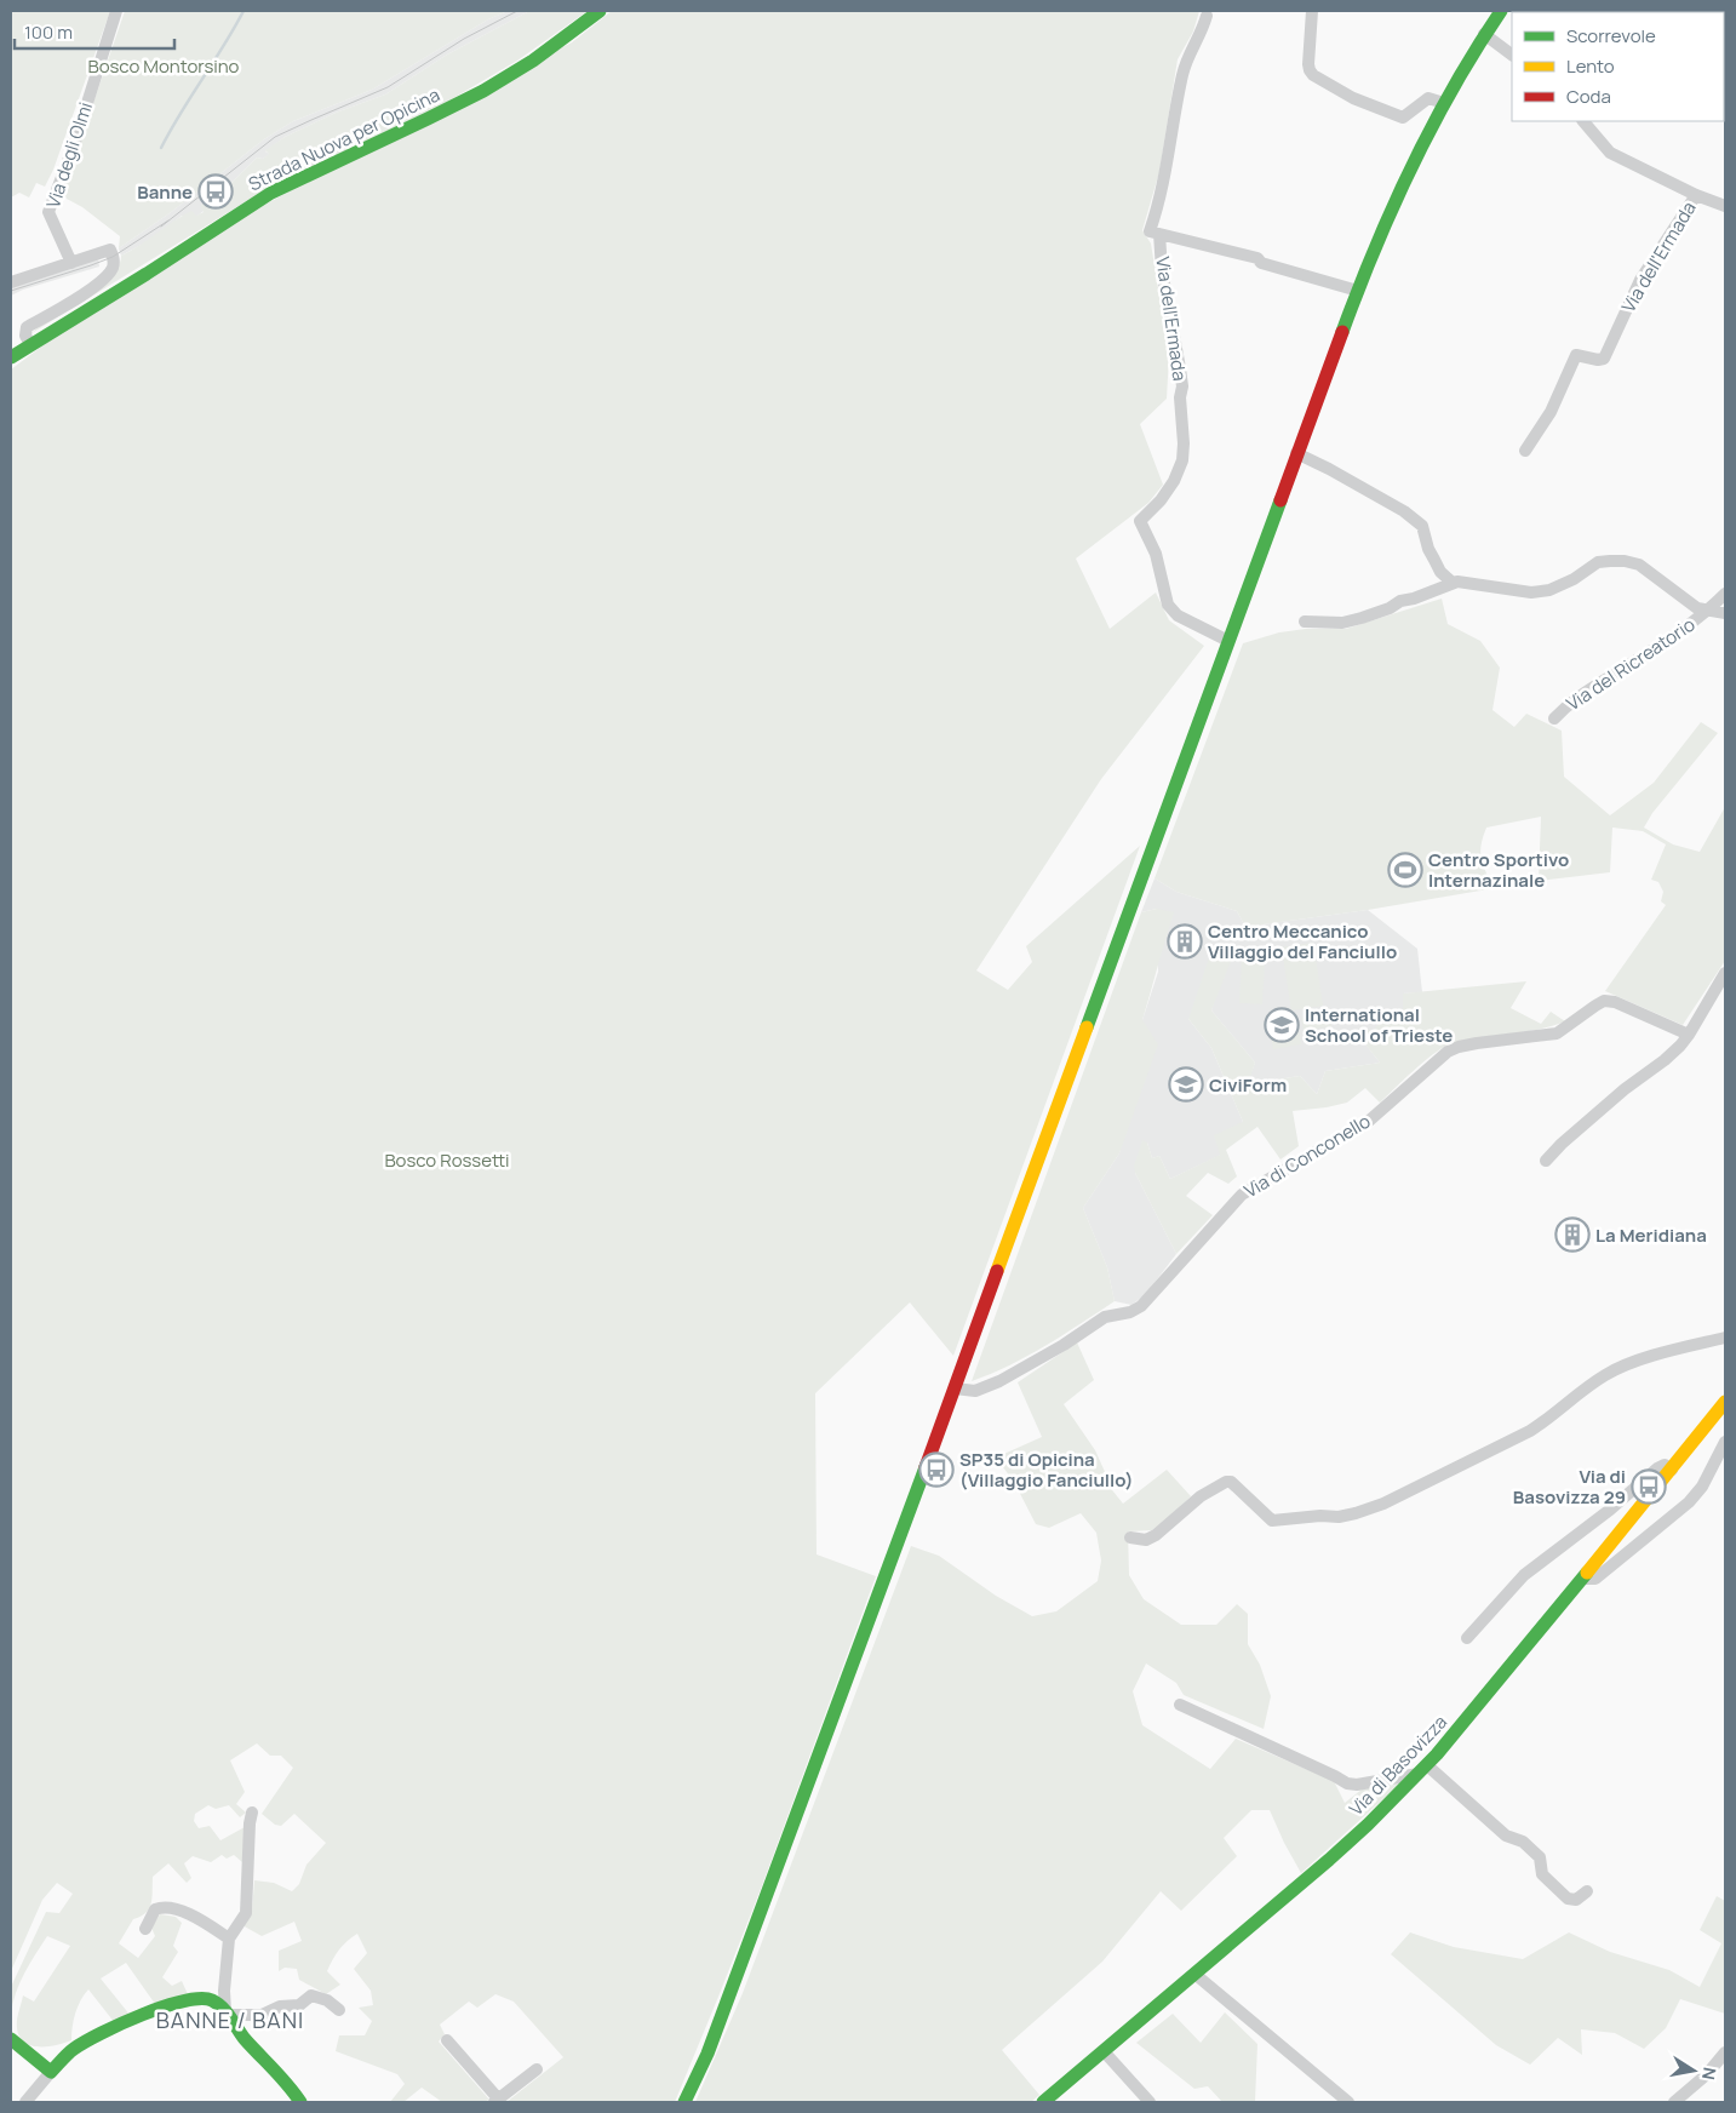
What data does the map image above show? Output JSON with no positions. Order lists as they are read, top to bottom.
{
  "streets": {
    "main road": ["Strada Nuova per Opicina", "Via di Basovizza"],
    "street": [
      "Via degli Olmi",
      "Via dell'Ermada",
      "Via del Ricreatorio",
      "Via di Conconello"
    ]
  },
  "districts": ["BANNE / BANI"],
  "parks": ["Bosco Montorsino", "Bosco Rossetti"],
  "places": {
    "bus stop": ["Banne", "SP35 di Opicina (Villaggio Fanciullo)", "Via di Basovizza 29"],
    "sports": ["Centro Sportivo Internazinale"],
    "building": ["Centro Meccanico Villaggio del Fanciullo", "La Meridiana"],
    "school or university": ["International School of Trieste", "CiviForm"]
  },
  "legend": ["Scorrevole", "Lento", "Coda"],
  "scale_bar": "100 m",
  "north": "right"
}
